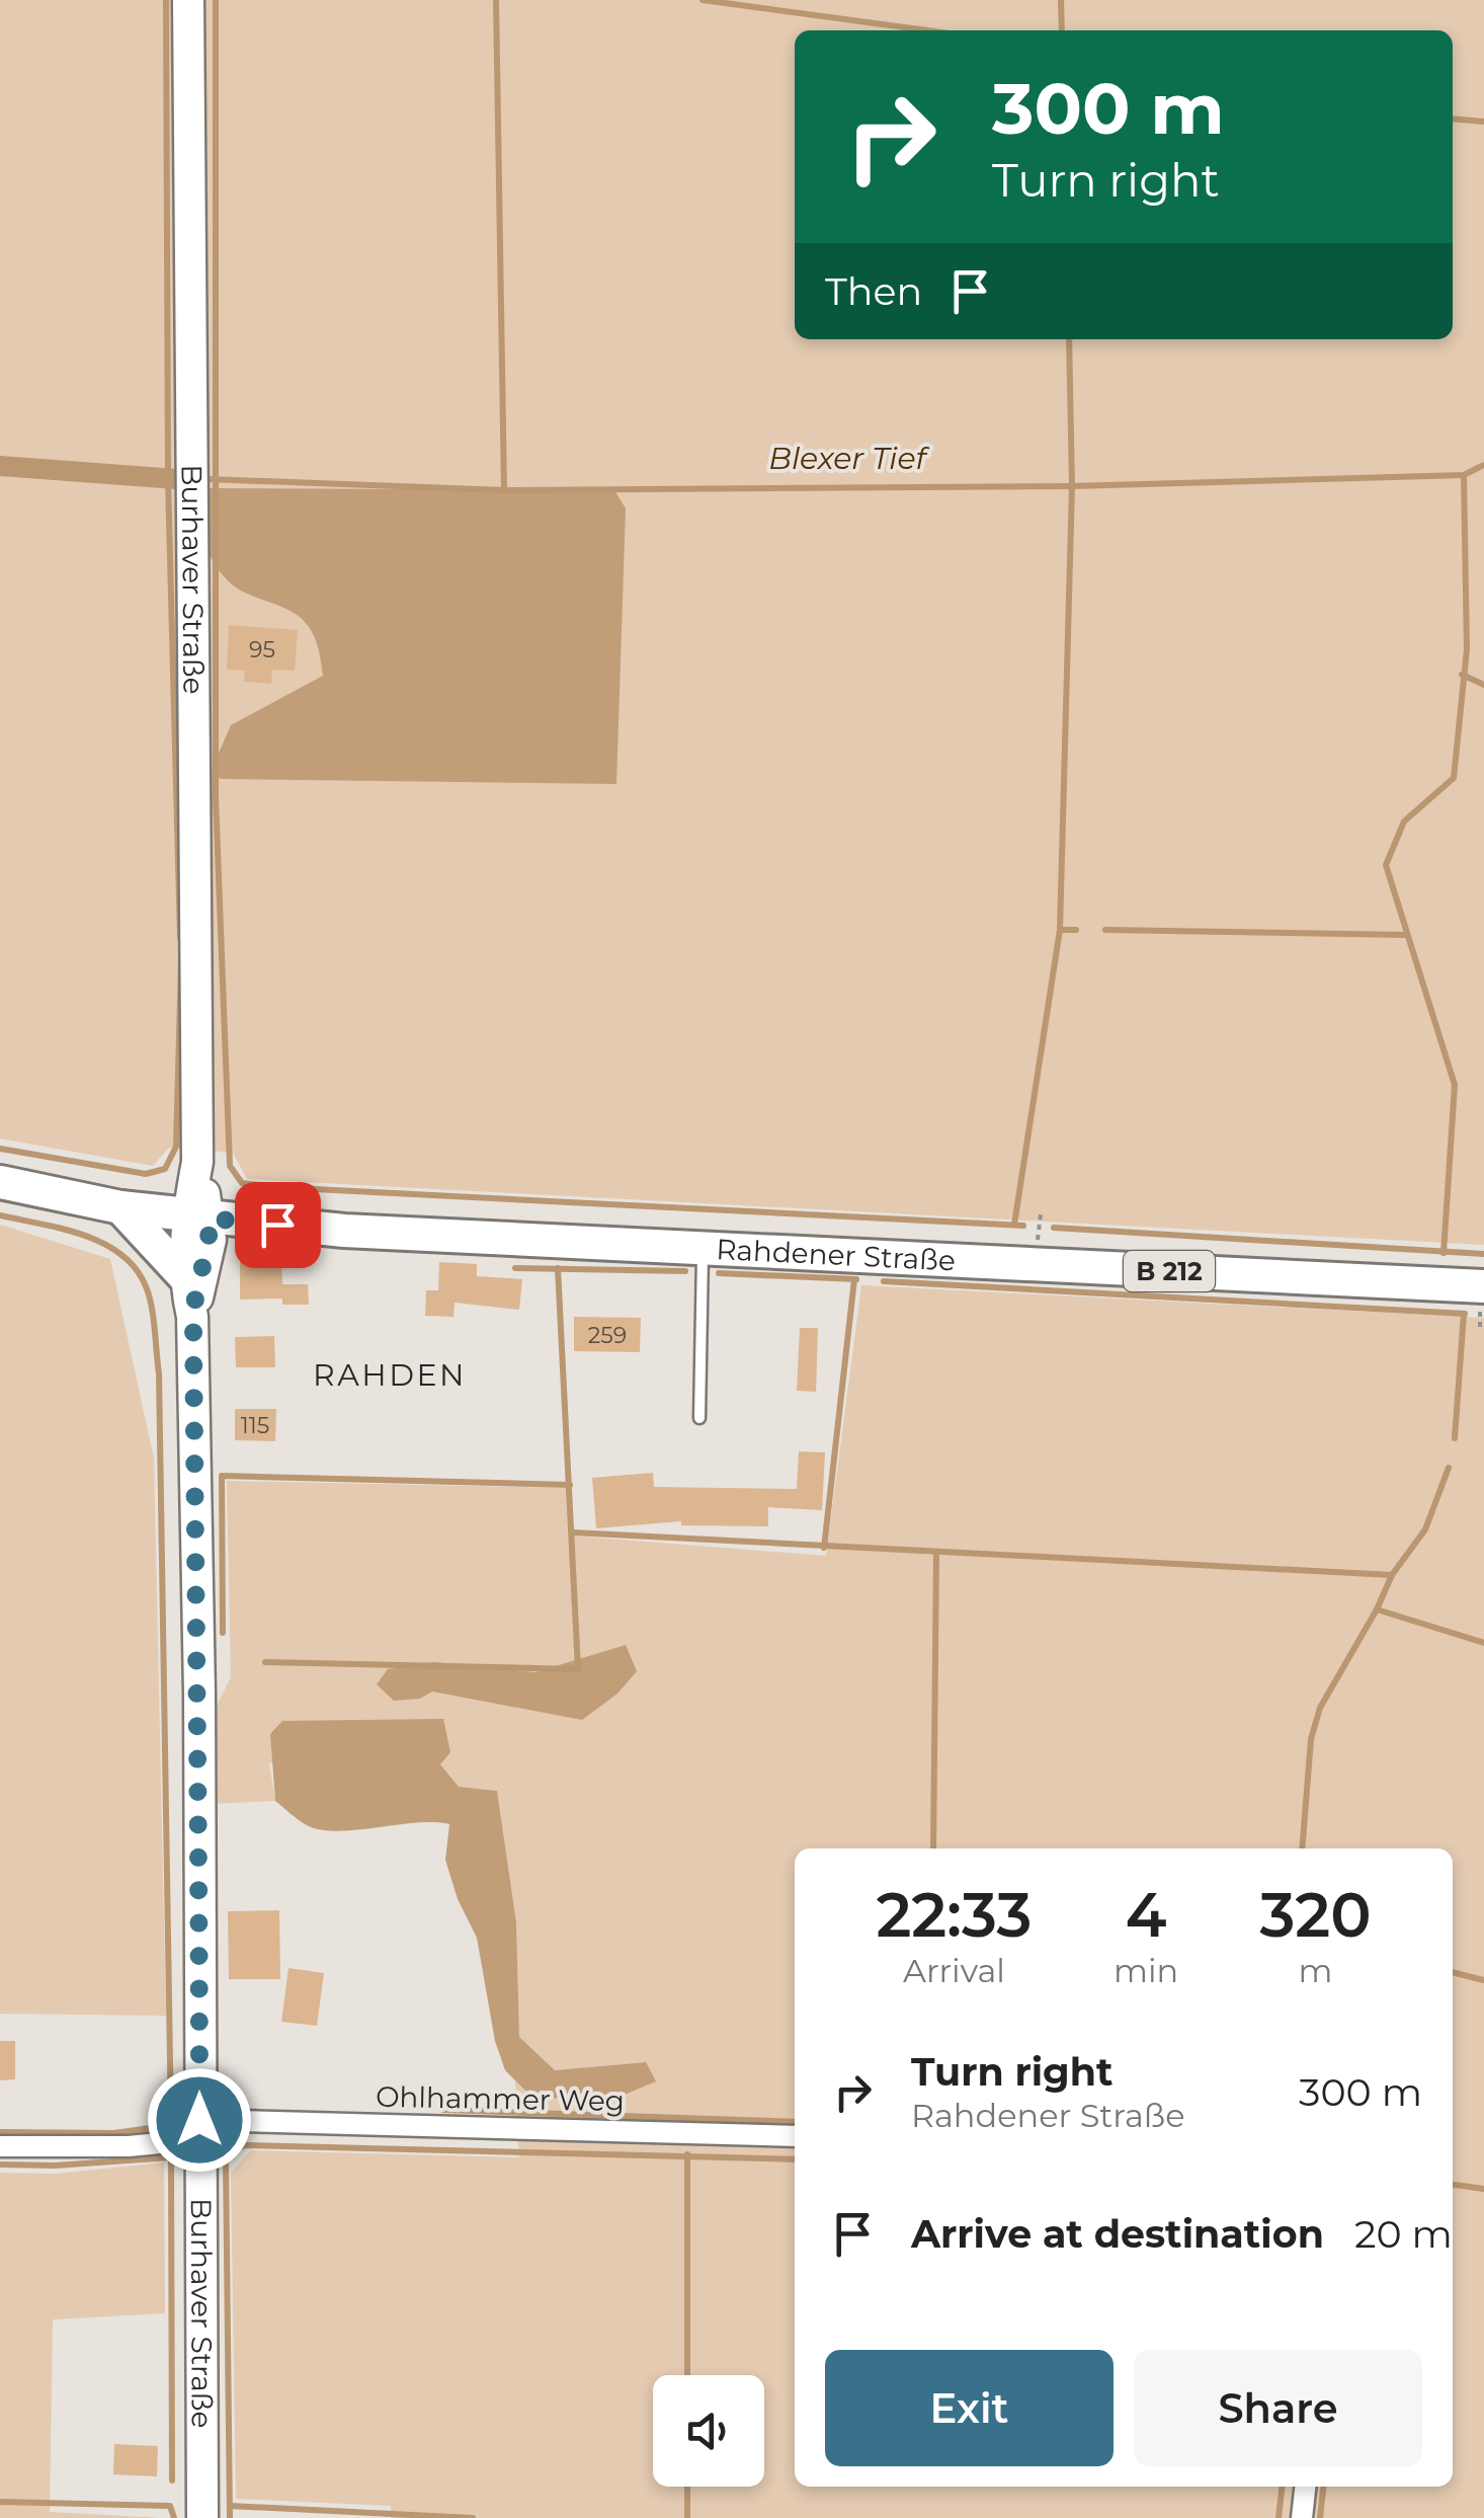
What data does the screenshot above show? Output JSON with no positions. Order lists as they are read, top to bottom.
{
  "streets": {
    "main road": ["Burhaver Straße", "Rahdener Straße", "B 212"],
    "street": ["Ohlhammer Weg"]
  },
  "crossings": [
    ["Burhaver Straße", "Rahdener Straße"],
    ["Burhaver Straße", "B 212"],
    ["Burhaver Straße", "Ohlhammer Weg"],
    ["Rahdener Straße", "B 212"]
  ],
  "districts": ["RAHDEN"],
  "water": ["Blexer Tief"],
  "house_numbers": ["95", "259", "115"],
  "page": {
    "turn": ["300 m", "Turn right"],
    "then": "Then",
    "eta": [
      "22:33",
      "Arrival",
      "4",
      "min",
      "320",
      "m"
    ],
    "list": [
      {
        "name": "Turn right",
        "note": "Rahdener Straße",
        "value": "300 m"
      },
      {
        "name": "Arrive at destination",
        "value": "20 m"
      }
    ],
    "buttons": ["Exit", "Share"]
  }
}
